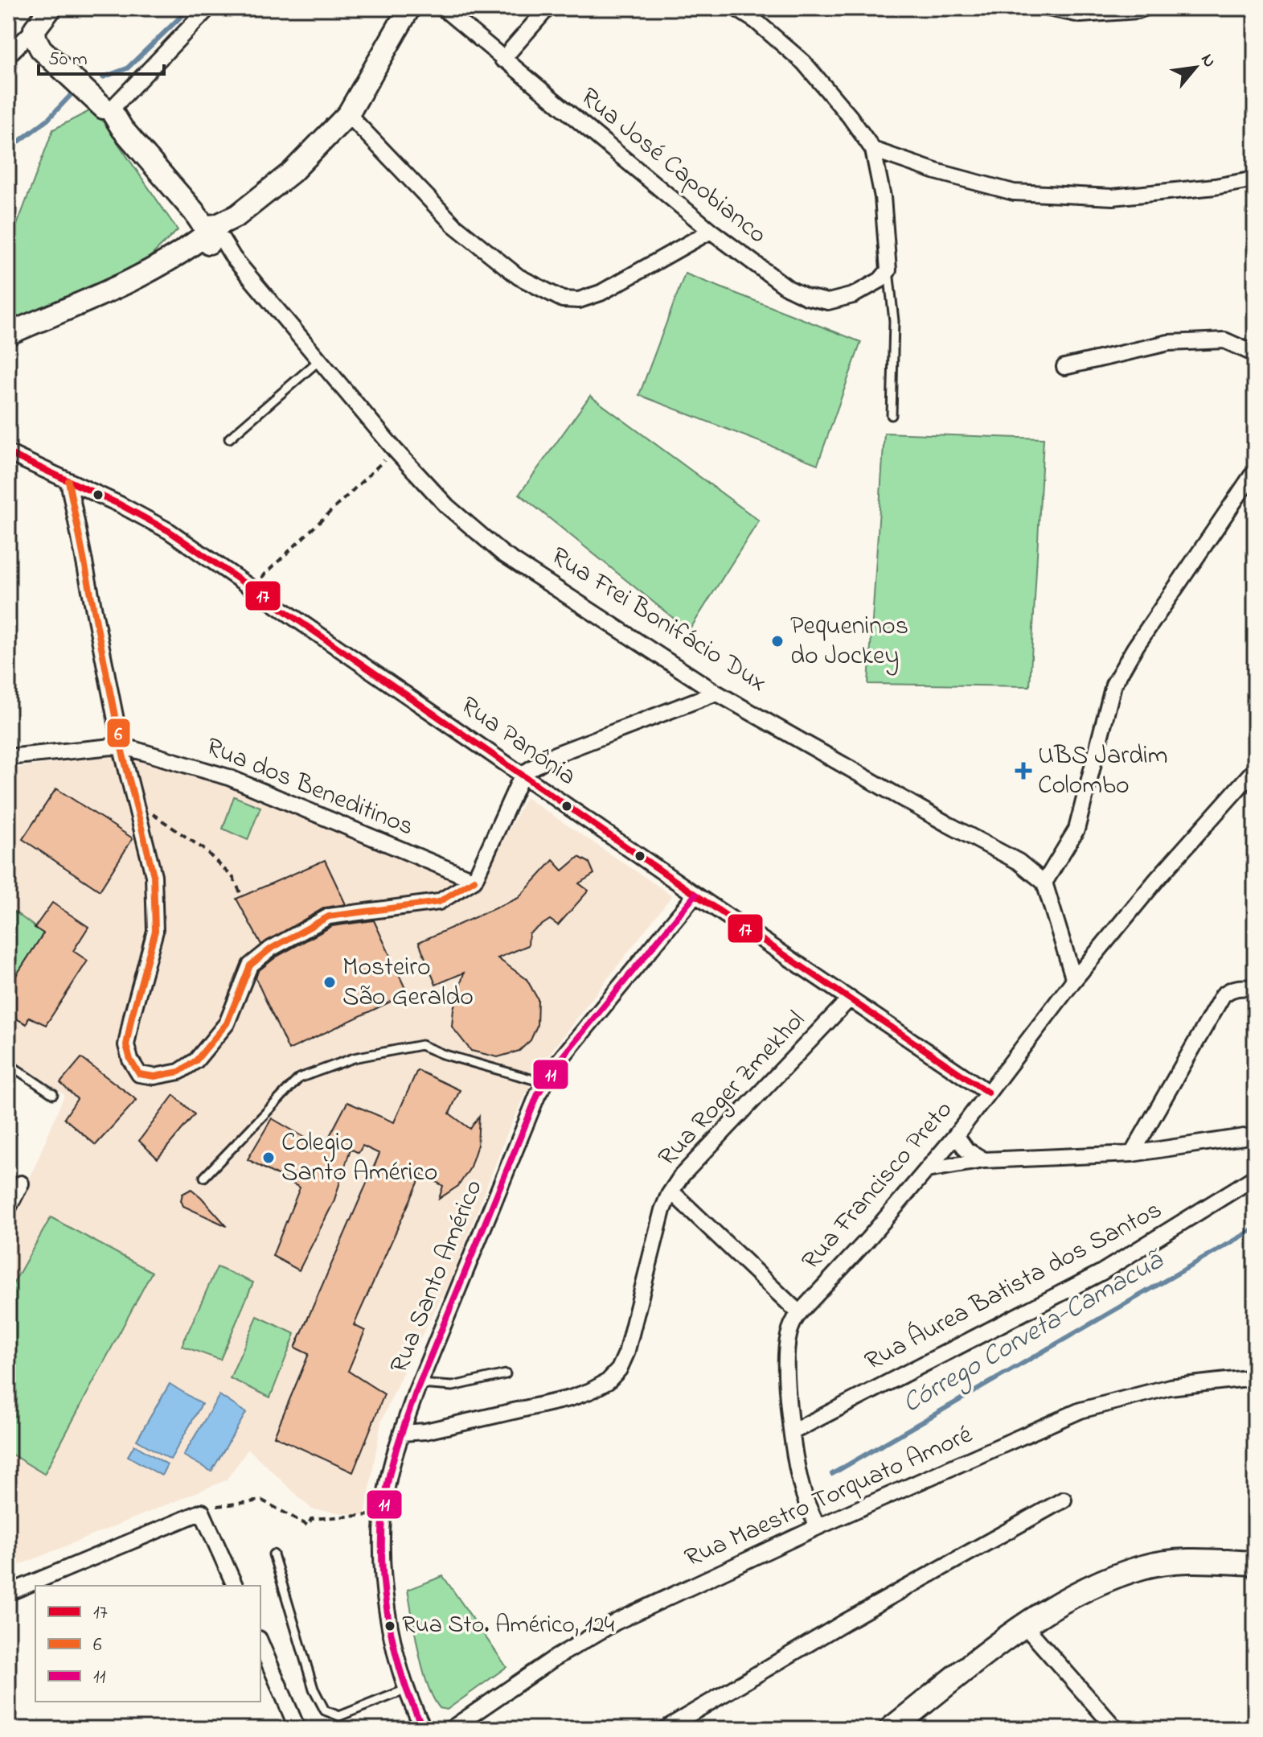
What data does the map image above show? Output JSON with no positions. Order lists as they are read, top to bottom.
{
  "streets": {
    "street": [
      "Rua José Capobianco",
      "Rua Frei Bonifácio Dux",
      "Rua Panônia",
      "Rua dos Beneditinos",
      "Rua Roger Zmekhol",
      "Rua Francisco Preto",
      "Rua Santo Américo",
      "Rua Áurea Batista dos Santos",
      "Rua Maestro Torquato Amoré"
    ]
  },
  "crossings": [
    ["Rua Panônia", "Rua Roger Zmekhol"],
    ["Rua Panônia", "Rua Francisco Preto"],
    ["Rua Panônia", "Rua Santo Américo"],
    ["Rua Roger Zmekhol", "Rua Santo Américo"],
    ["Rua Francisco Preto", "Rua Áurea Batista dos Santos"],
    ["Rua Francisco Preto", "Rua Maestro Torquato Amoré"]
  ],
  "water": ["Córrego Corveta-Camacuã"],
  "places": {
    "other": [
      "Pequeninos do Jockey",
      "Mosteiro São Geraldo",
      "Colegio Santo Américo",
      "Rua Sto. Américo, 124"
    ],
    "health": ["UBS Jardim Colombo"]
  },
  "lines": ["transit line 17", "transit line 6", "transit line 11"],
  "legend": ["17", "6", "11"],
  "scale_bar": "50 m",
  "north": "top right"
}
